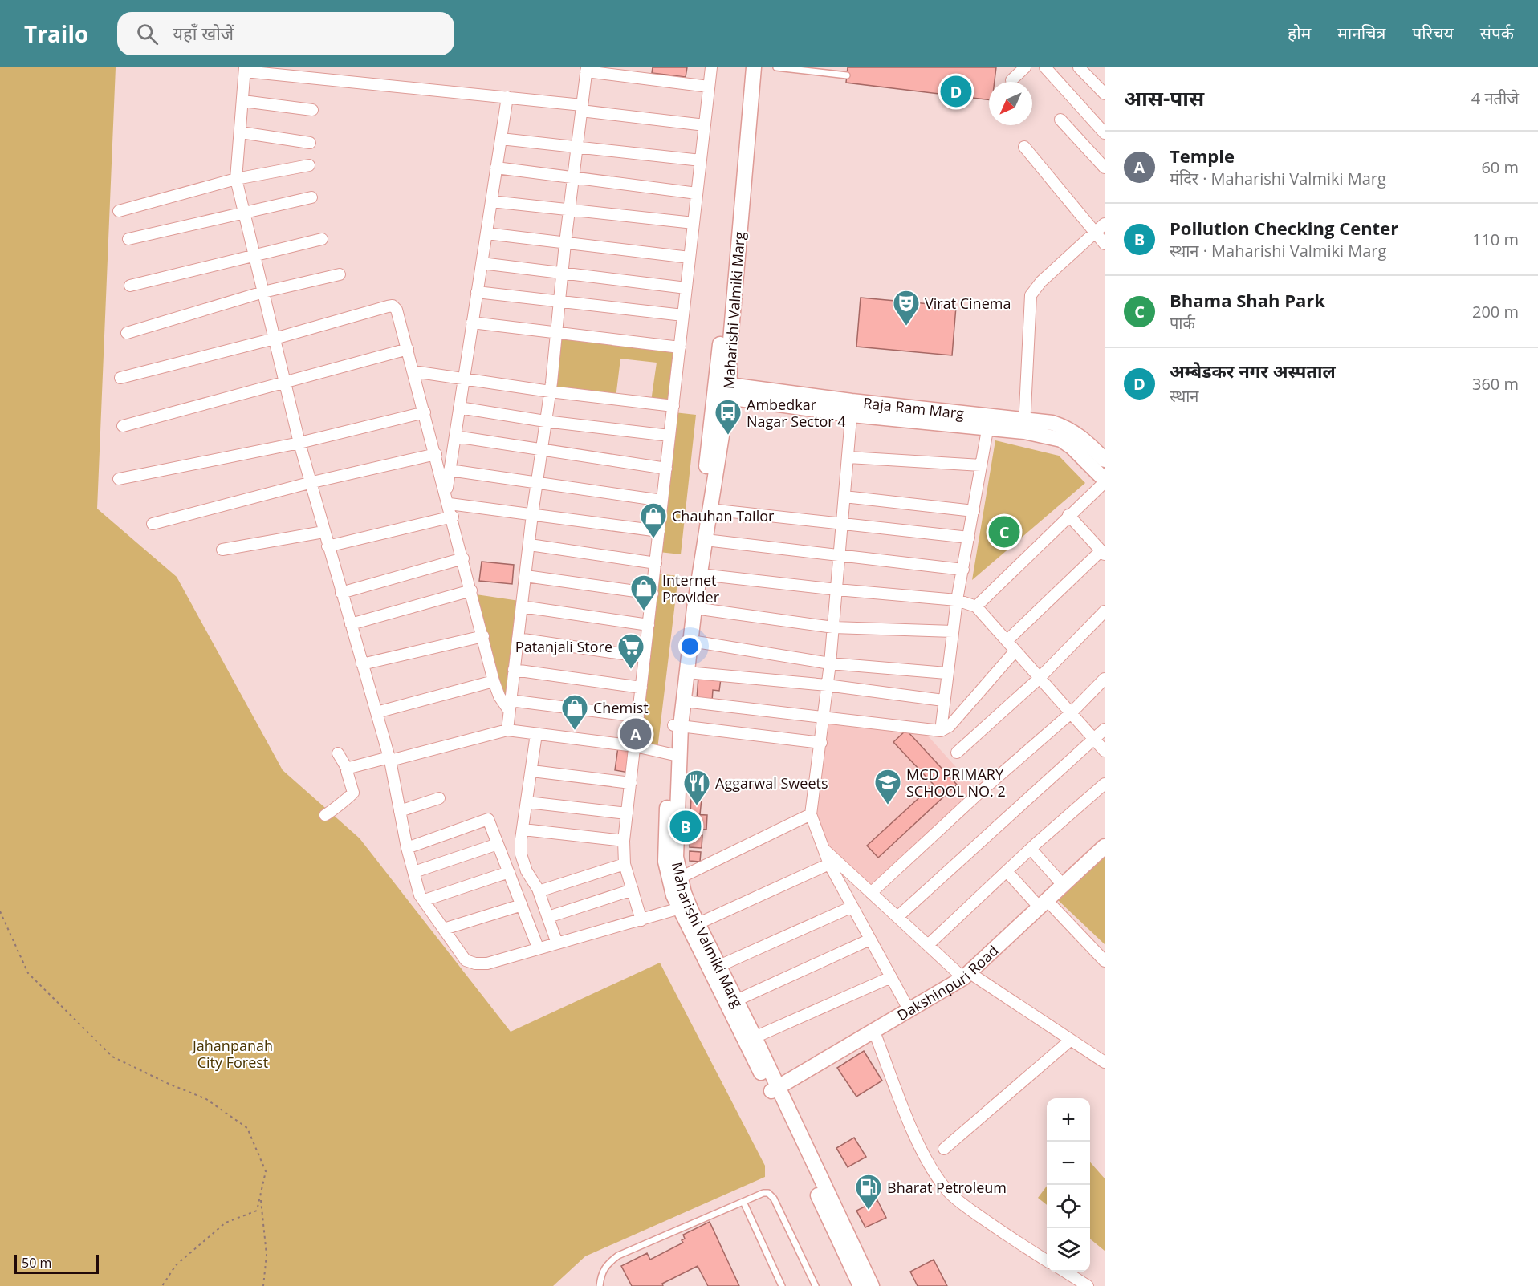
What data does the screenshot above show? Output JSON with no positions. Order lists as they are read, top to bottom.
{
  "streets": {
    "street": ["Maharishi Valmiki Marg", "Raja Ram Marg", "Dakshinpuri Road"]
  },
  "crossings": [
    ["Maharishi Valmiki Marg", "Raja Ram Marg"],
    ["Maharishi Valmiki Marg", "Dakshinpuri Road"]
  ],
  "parks": ["Jahanpanah City Forest"],
  "places": {
    "theatre": ["Virat Cinema"],
    "bus stop": ["Ambedkar Nagar Sector 4"],
    "shop": ["Chauhan Tailor", "Internet Provider", "Chemist"],
    "supermarket": ["Patanjali Store"],
    "school or university": ["MCD PRIMARY SCHOOL NO. 2"],
    "restaurant": ["Aggarwal Sweets"],
    "fuel station": ["Bharat Petroleum"]
  },
  "scale_bar": "50 m",
  "north": "bottom left",
  "page": {
    "header": "Trailo",
    "search": "यहाँ खोजें",
    "nav": [
      "होम",
      "मानचित्र",
      "परिचय",
      "संपर्क"
    ],
    "heading": ["आस-पास", "4 नतीजे"],
    "pins": [
      "D",
      "C",
      "A",
      "B"
    ],
    "list": [
      {
        "mark": "A",
        "name": "Temple",
        "note": "मंदिर · Maharishi Valmiki Marg",
        "value": "60 m"
      },
      {
        "mark": "B",
        "name": "Pollution Checking Center",
        "note": "स्थान · Maharishi Valmiki Marg",
        "value": "110 m"
      },
      {
        "mark": "C",
        "name": "Bhama Shah Park",
        "note": "पार्क",
        "value": "200 m"
      },
      {
        "mark": "D",
        "name": "अम्बेडकर नगर अस्पताल",
        "note": "स्थान",
        "value": "360 m"
      }
    ],
    "map_buttons": ["+", "−"],
    "scale": "50 m"
  }
}
